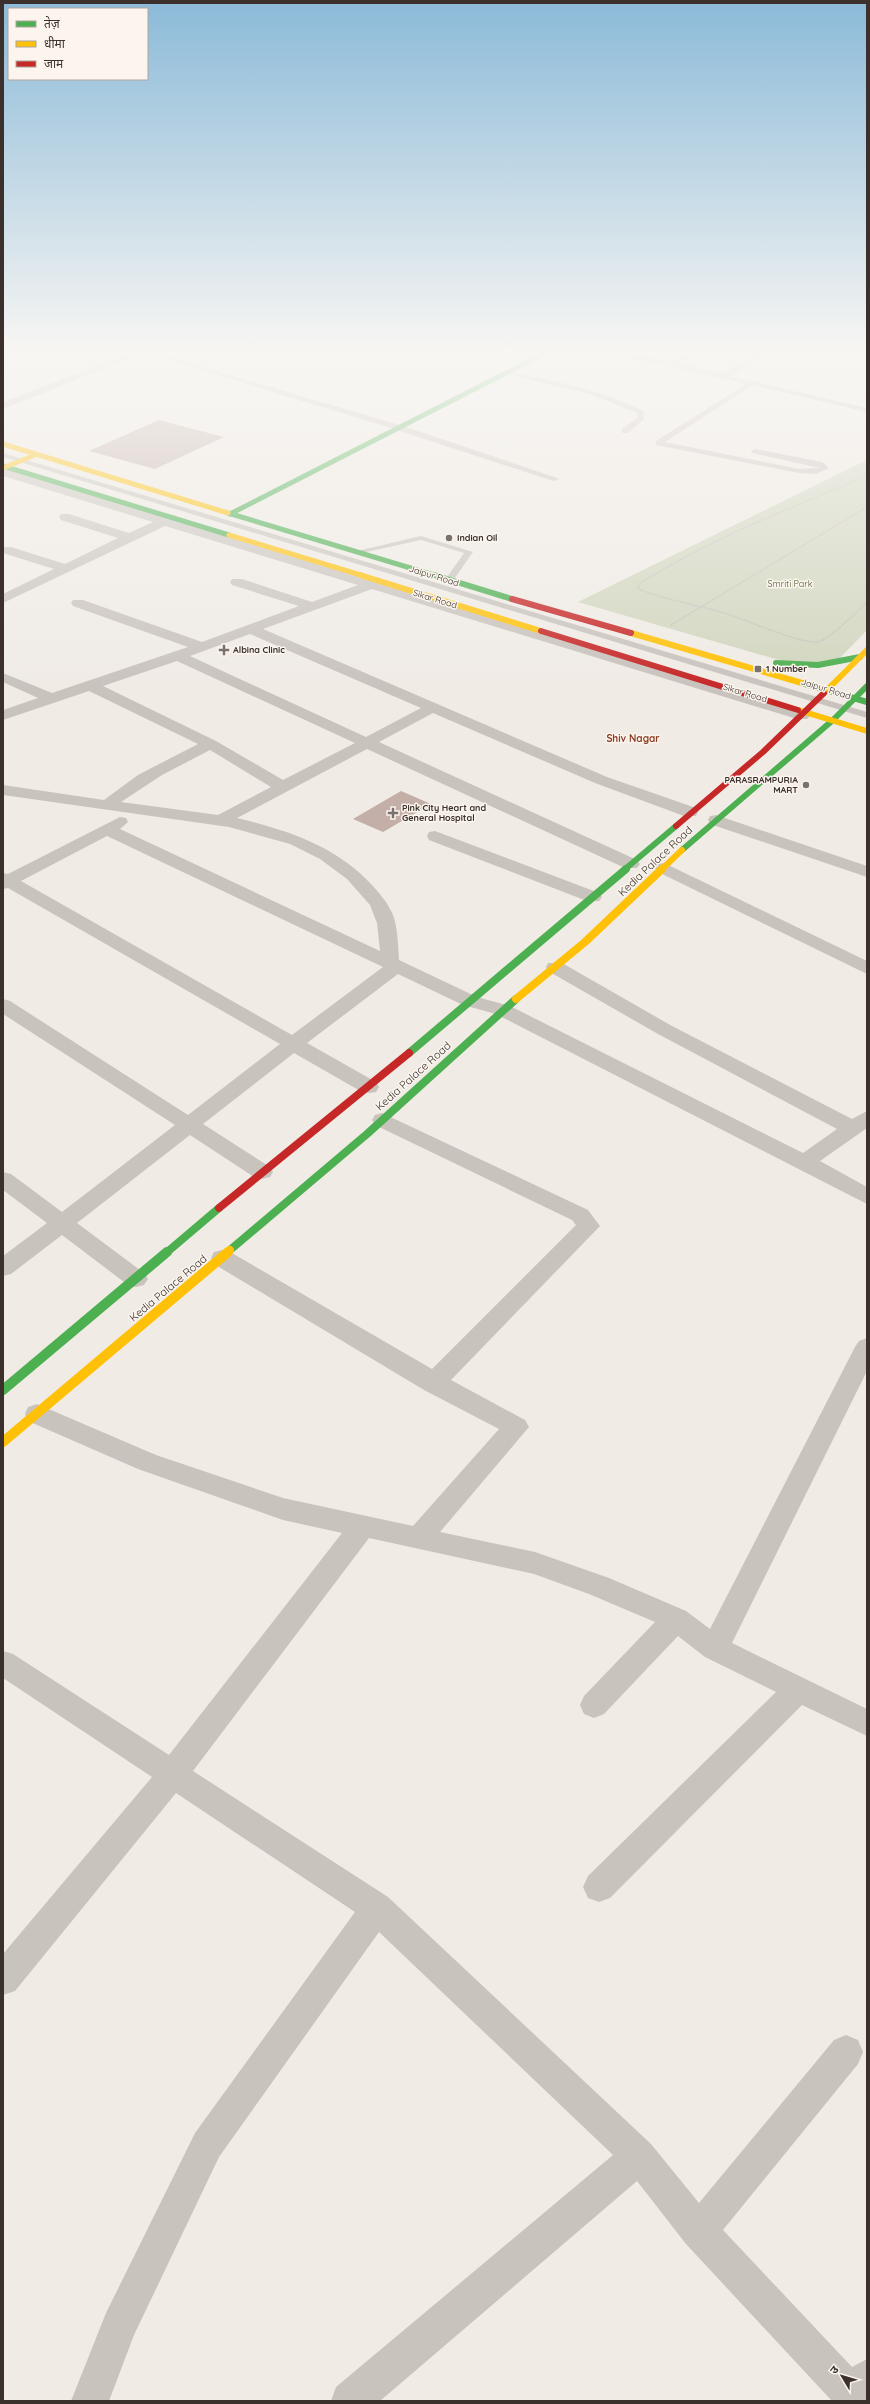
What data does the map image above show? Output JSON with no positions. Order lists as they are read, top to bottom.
{
  "streets": {
    "street": ["Jaipur Road", "Kedia Palace Road"]
  },
  "crossings": [
    ["Jaipur Road", "Kedia Palace Road"]
  ],
  "districts": ["Shiv Nagar"],
  "parks": ["Smriti Park"],
  "places": {
    "other": ["Indian Oil", "PARASRAMPURIA MART"],
    "health": ["Albina Clinic", "Pink City Heart and General Hospital"],
    "transit": ["1 Number"]
  },
  "legend": ["तेज़", "धीमा", "जाम"],
  "north": "top left"
}
